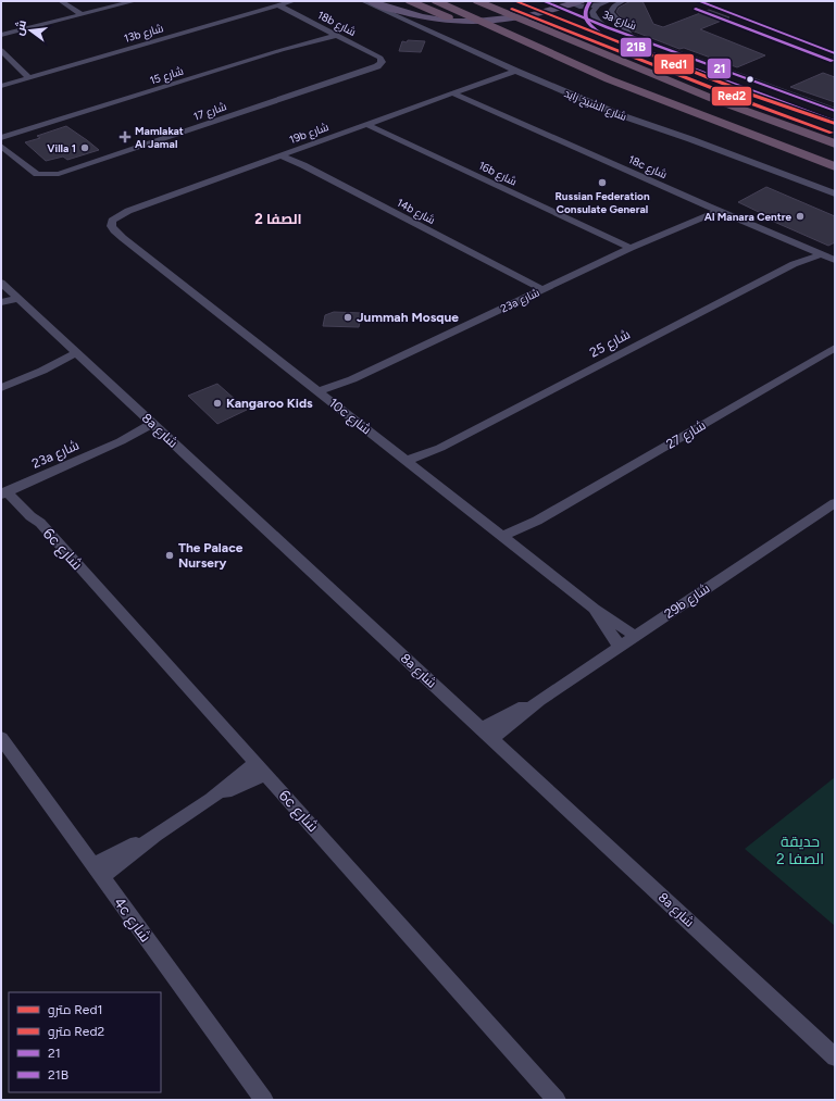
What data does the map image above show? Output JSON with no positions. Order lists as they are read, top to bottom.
{
  "streets": {
    "street": [
      "3a شارع",
      "18b شارع",
      "13b شارع",
      "شارع 15",
      "شارع الشيخ زايد",
      "شارع 17",
      "19b شارع",
      "18c شارع",
      "16b شارع",
      "14b شارع",
      "23a شارع",
      "شارع 25",
      "10c شارع",
      "8a شارع",
      "شارع 27",
      "6c شارع",
      "29b شارع",
      "4c شارع"
    ]
  },
  "crossings": [
    ["18b شارع", "13b شارع"],
    ["18b شارع", "شارع 15"],
    ["18b شارع", "شارع 17"],
    ["شارع الشيخ زايد", "19b شارع"],
    ["19b شارع", "18c شارع"],
    ["19b شارع", "16b شارع"],
    ["19b شارع", "14b شارع"],
    ["19b شارع", "10c شارع"],
    ["18c شارع", "23a شارع"],
    ["18c شارع", "شارع 25"],
    ["16b شارع", "23a شارع"],
    ["14b شارع", "23a شارع"],
    ["23a شارع", "10c شارع"],
    ["23a شارع", "8a شارع"],
    ["23a شارع", "6c شارع"],
    ["شارع 25", "10c شارع"],
    ["10c شارع", "شارع 27"],
    ["10c شارع", "29b شارع"],
    ["8a شارع", "29b شارع"]
  ],
  "districts": ["الصفا 2"],
  "parks": ["حديقة الصفا 2"],
  "places": {
    "health": ["Mamlakat Al Jamal"],
    "other": [
      "Villa 1",
      "Russian Federation Consulate General",
      "Al Manara Centre",
      "Jummah Mosque",
      "Kangaroo Kids",
      "The Palace Nursery"
    ]
  },
  "lines": [
    "metro line Red1",
    "transit line 21",
    "transit line 21B",
    "metro line Red2"
  ],
  "legend": [
    "مترو Red1",
    "مترو Red2",
    "21",
    "21B"
  ],
  "north": "left"
}
